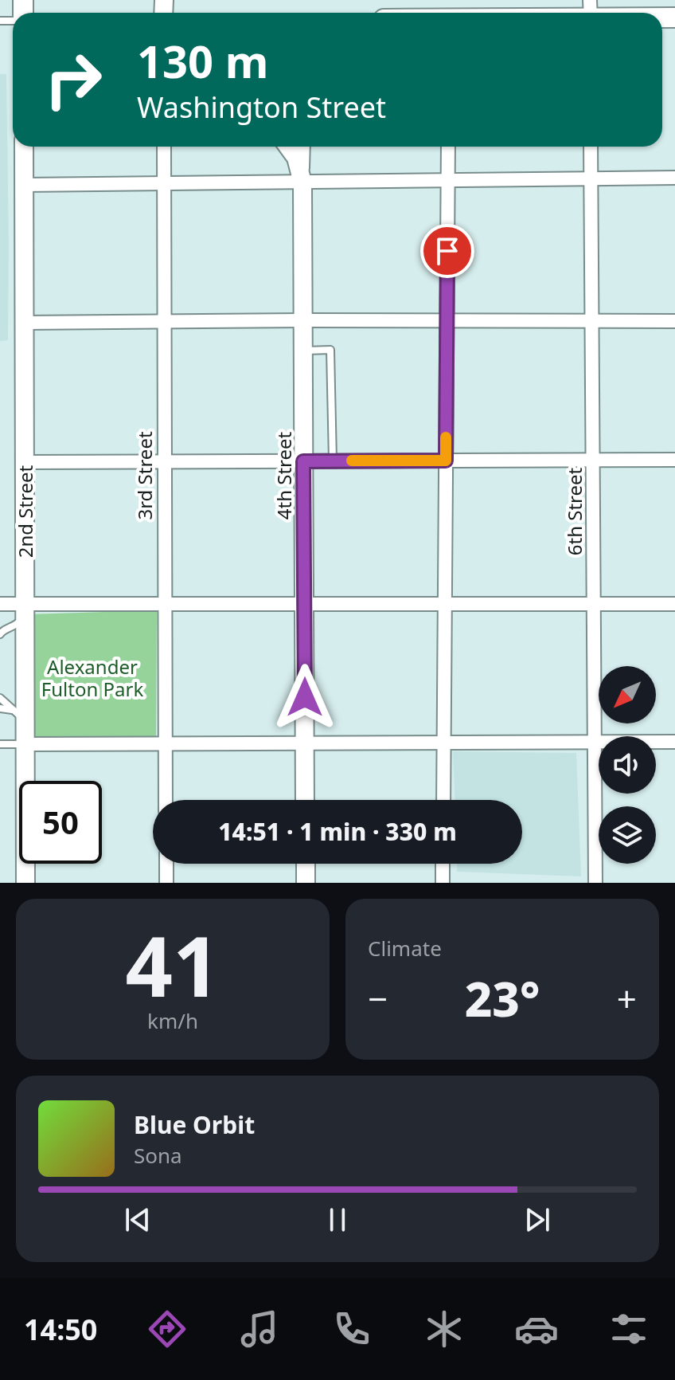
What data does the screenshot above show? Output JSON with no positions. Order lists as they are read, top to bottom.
{
  "streets": {
    "main road": ["4th Street", "2nd Street"],
    "street": ["3rd Street", "6th Street"]
  },
  "parks": ["Alexander Fulton Park"],
  "north": "bottom left",
  "page": {
    "turn": ["130 m", "Washington Street"],
    "limit": "50",
    "trip": "14:51 · 1 min · 330 m",
    "tile": [
      ["41", "km/h"],
      "Climate"
    ],
    "heat": ["−", "23°", "+"],
    "song": ["Blue Orbit", "Sona"],
    "tabs": "14:50"
  }
}
